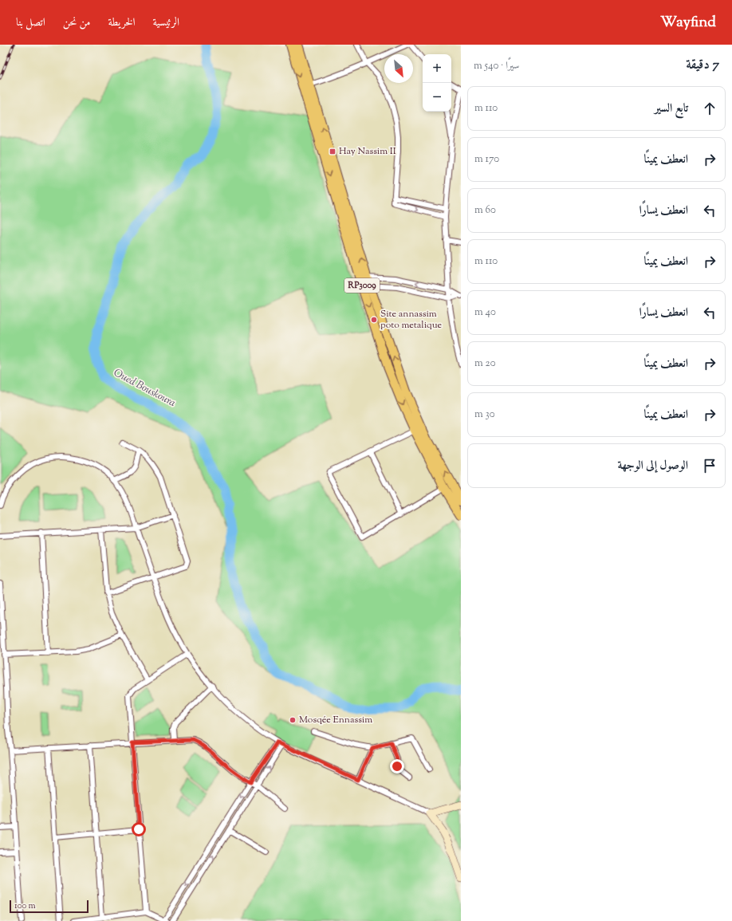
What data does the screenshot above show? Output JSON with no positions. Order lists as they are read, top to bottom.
{
  "streets": {
    "main road": ["RP3009"]
  },
  "water": ["Oued Bouskoura"],
  "places": {
    "transit": ["Hay Nassim II"],
    "other": ["Site annassim poto metalique", "Mosqée Ennassim"]
  },
  "scale_bar": "100 m",
  "north": "bottom right",
  "page": {
    "header": "Wayfind",
    "nav": [
      "الرئيسية",
      "الخريطة",
      "من نحن",
      "اتصل بنا"
    ],
    "heading": ["7 دقيقة", "سيرًا · 540 m"],
    "map_buttons": ["+", "−"],
    "list": [
      ["تابع السير", "110 m"],
      ["انعطف يمينًا", "170 m"],
      ["انعطف يسارًا", "60 m"],
      ["انعطف يمينًا", "110 m"],
      ["انعطف يسارًا", "40 m"],
      ["انعطف يمينًا", "20 m"],
      ["انعطف يمينًا", "30 m"],
      "الوصول إلى الوجهة"
    ],
    "scale": "100 m"
  }
}
